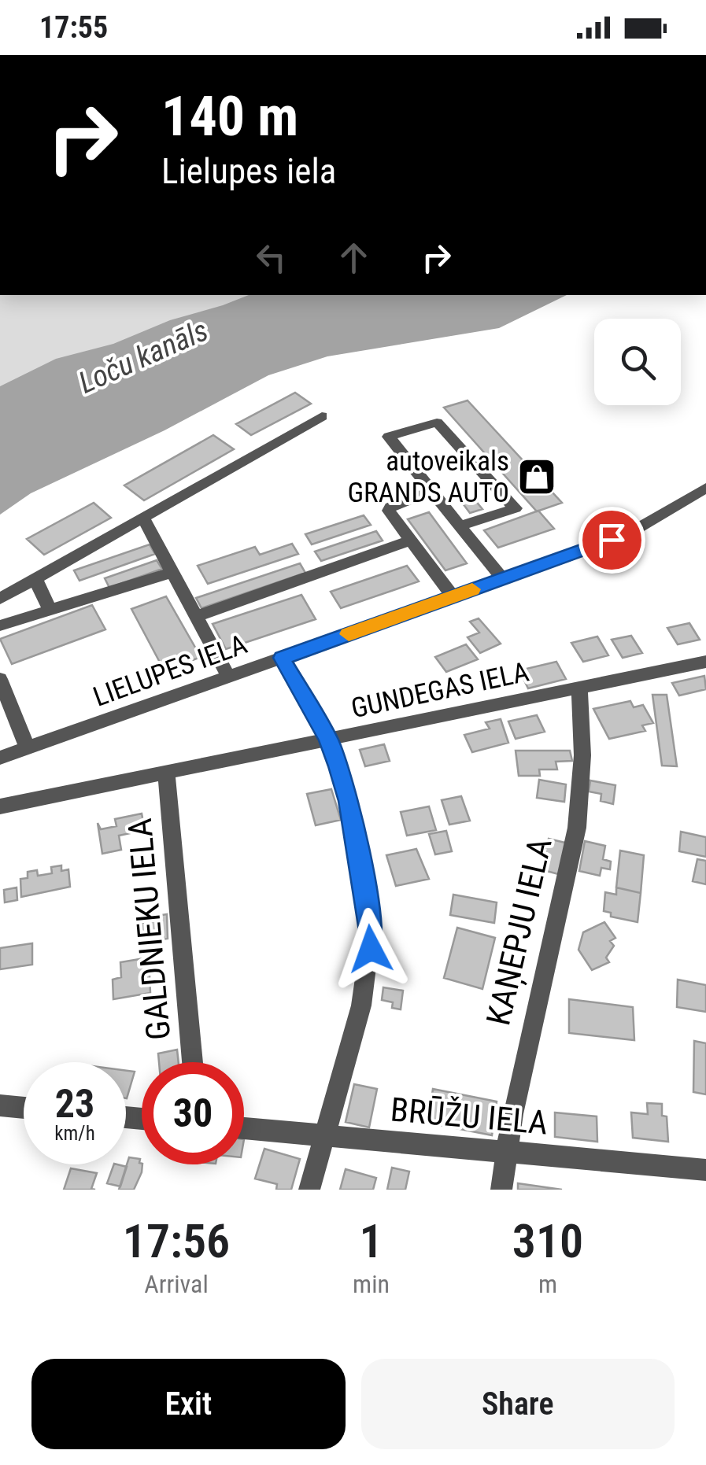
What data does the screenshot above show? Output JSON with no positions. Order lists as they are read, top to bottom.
{
  "streets": {
    "street": [
      "LIELUPES IELA",
      "GUNDEGAS IELA",
      "GALDNIEKU IELA",
      "KAŅEPJU IELA",
      "BRŪŽU IELA"
    ]
  },
  "crossings": [
    ["GUNDEGAS IELA", "GALDNIEKU IELA"],
    ["GUNDEGAS IELA", "KAŅEPJU IELA"],
    ["KAŅEPJU IELA", "BRŪŽU IELA"]
  ],
  "water": ["Loču kanāls"],
  "places": {
    "shop": ["autoveikals GRANDS AUTO"]
  },
  "page": {
    "status": "17:55",
    "turn": ["140 m", "Lielupes iela"],
    "speed": "23 km/h",
    "limit": "30",
    "eta": [
      "17:56",
      "Arrival",
      "1",
      "min",
      "310",
      "m"
    ],
    "buttons": ["Exit", "Share"]
  }
}
